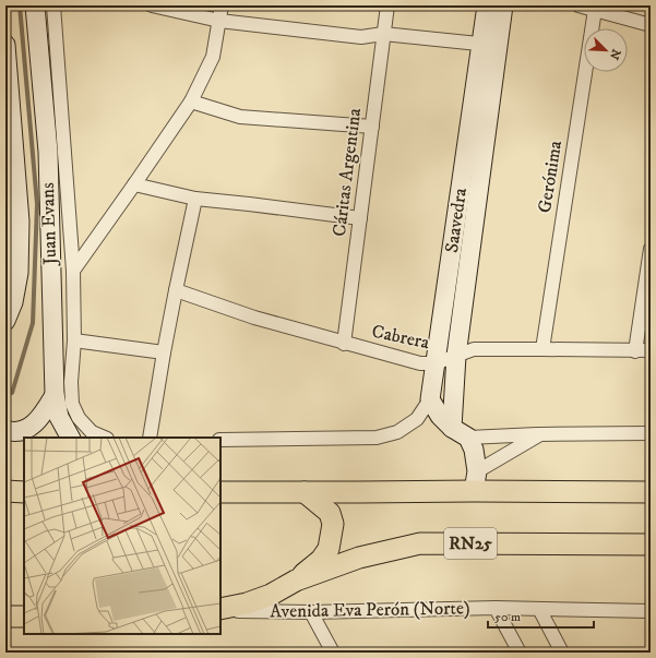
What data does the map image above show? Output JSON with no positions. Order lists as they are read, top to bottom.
{
  "streets": {
    "main road": ["RN25", "Avenida Eva Perón (Norte)"],
    "street": [
      "Cáritas Argentina",
      "Gerónima",
      "Saavedra",
      "Juan Evans",
      "Cabrera"
    ]
  },
  "crossings": [
    ["Cáritas Argentina", "Cabrera"],
    ["Gerónima", "Cabrera"],
    ["Saavedra", "Cabrera"]
  ],
  "scale_bar": "50 m",
  "north": "bottom right"
}
